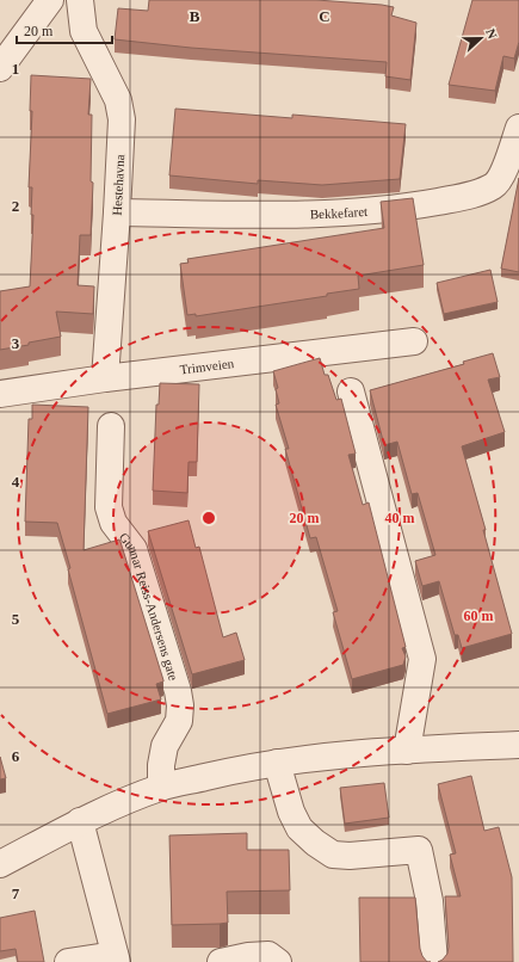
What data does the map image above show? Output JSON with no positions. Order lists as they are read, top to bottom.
{
  "streets": {
    "street": [
      "Hestehavna",
      "Bekkefaret",
      "Trimveien",
      "Gunnar Reiss-Andersens gate"
    ]
  },
  "crossings": [
    ["Hestehavna", "Bekkefaret"],
    ["Hestehavna", "Trimveien"]
  ],
  "scale_bar": "20 m",
  "north": "right",
  "grid": {
    "columns": ["B", "C"],
    "rows": [
      "1",
      "2",
      "3",
      "4",
      "5",
      "6",
      "7"
    ]
  },
  "rings": ["20 m", "40 m", "60 m"]
}
